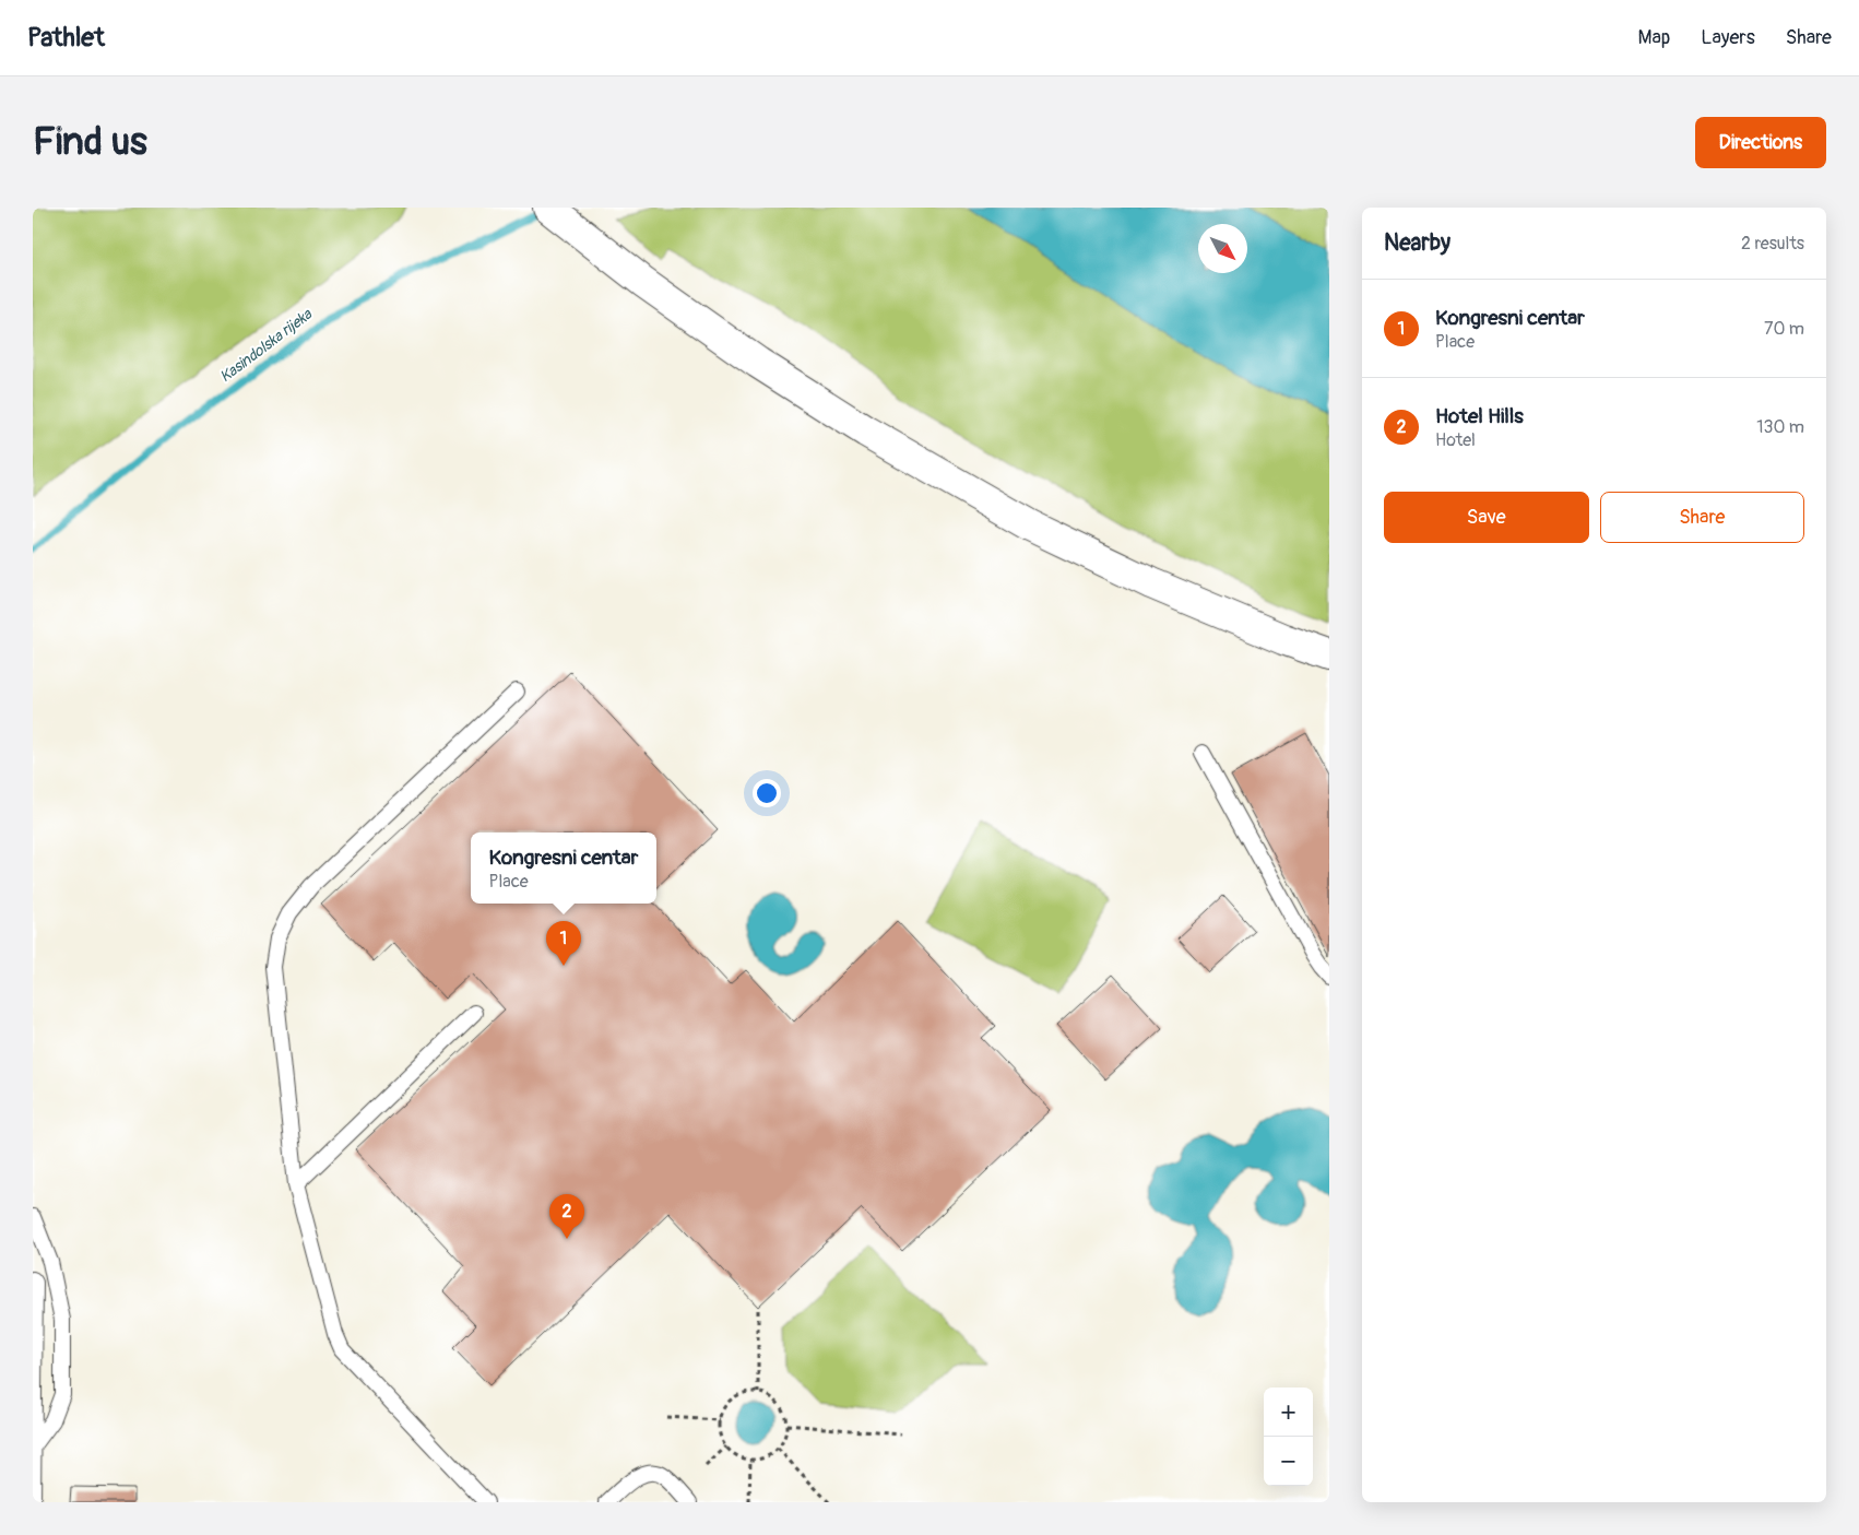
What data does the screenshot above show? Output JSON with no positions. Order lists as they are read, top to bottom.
{
  "water": ["Kasindolska rijeka"],
  "north": "bottom right",
  "page": {
    "header": "Pathlet",
    "nav": ["Map", "Layers", "Share"],
    "buttons": [
      "Directions",
      ["Save", "Share"]
    ],
    "title": "Find us",
    "heading": ["Nearby", "2 results"],
    "list": [
      {
        "mark": "1",
        "name": "Kongresni centar",
        "note": "Place",
        "value": "70 m"
      },
      {
        "mark": "2",
        "name": "Hotel Hills",
        "note": "Hotel",
        "value": "130 m"
      }
    ],
    "popup": ["Kongresni centar", "Place"],
    "pins": ["1", "2"],
    "map_buttons": ["+", "−"]
  }
}
